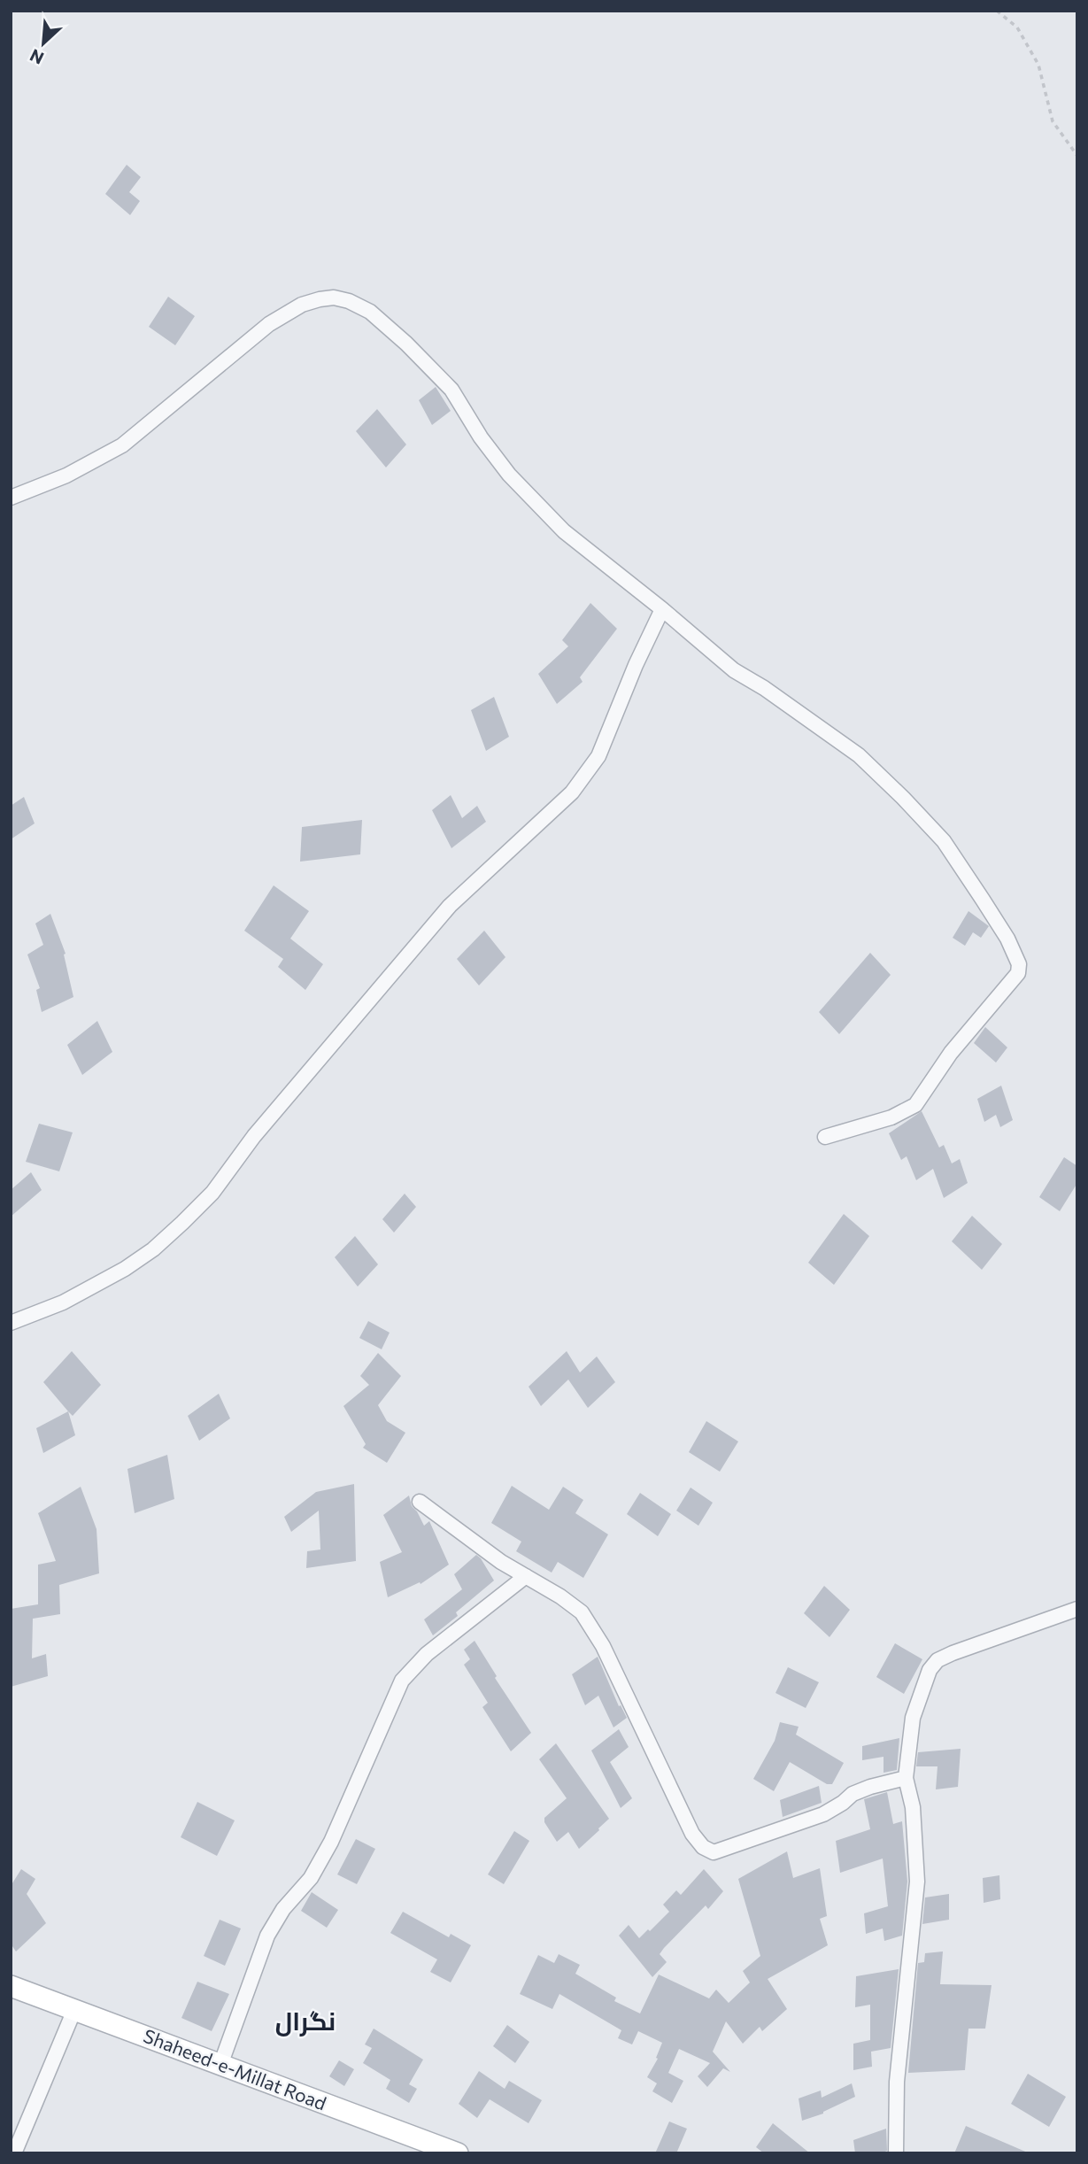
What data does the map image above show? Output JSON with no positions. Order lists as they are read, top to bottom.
{
  "streets": {
    "main road": ["Shaheed-e-Millat Road"]
  },
  "districts": ["نگرال"],
  "north": "bottom left"
}
